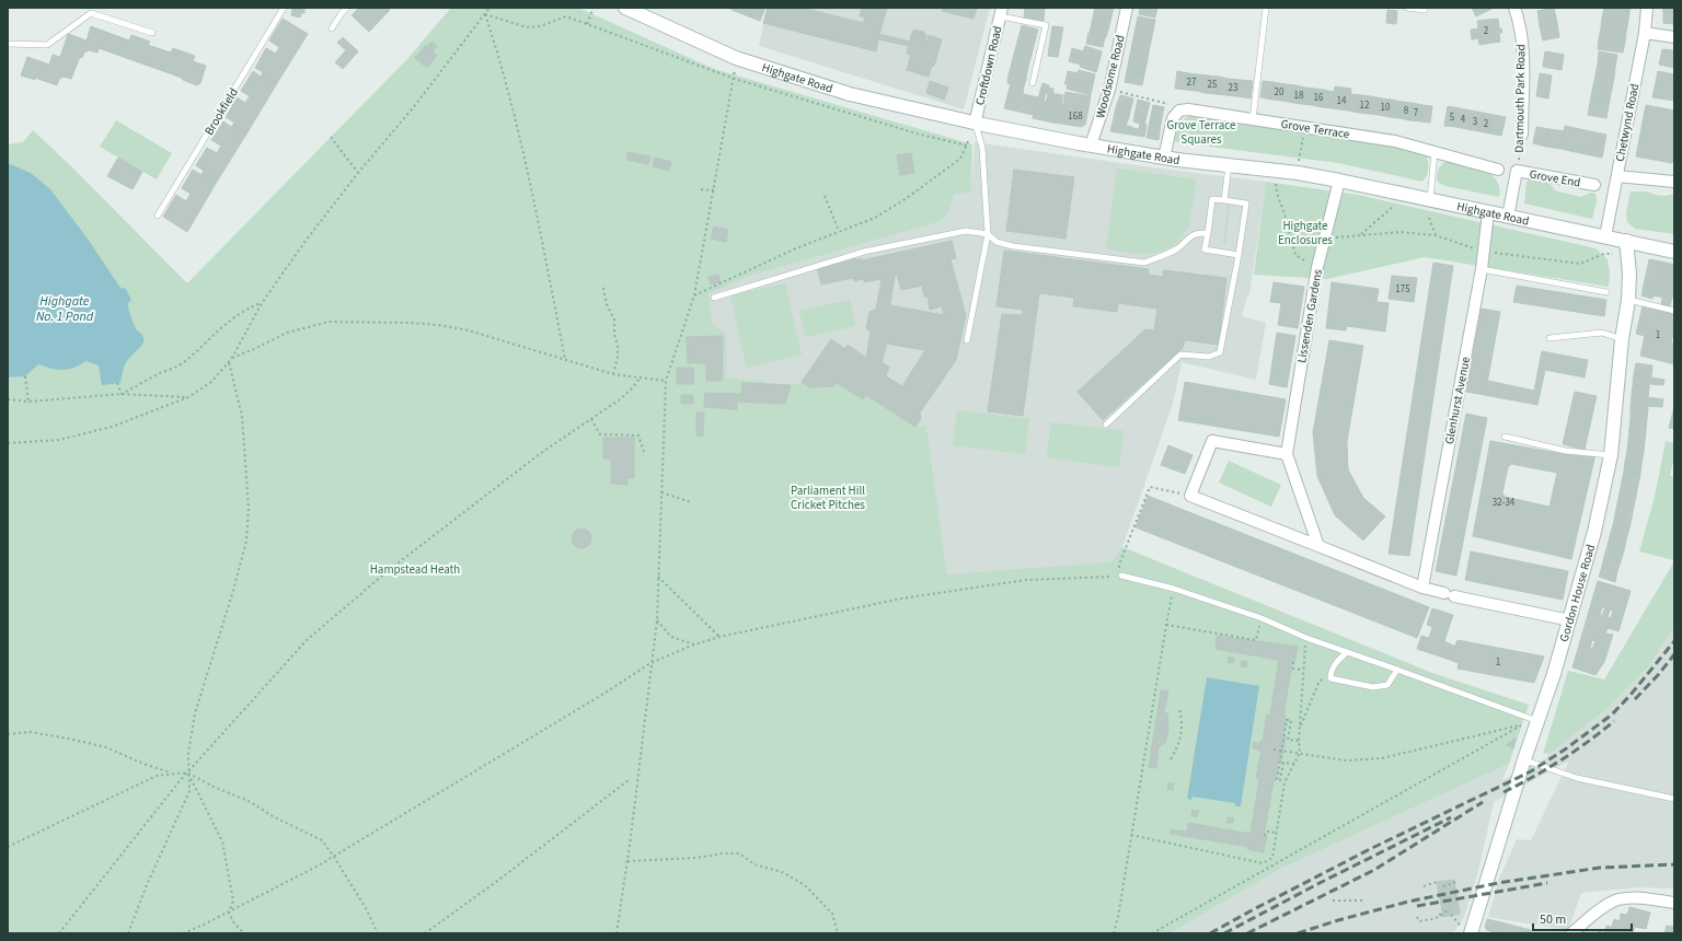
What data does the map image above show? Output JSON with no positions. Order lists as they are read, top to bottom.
{
  "streets": {
    "street": [
      "Croftdown Road",
      "Highgate Road",
      "Woodsome Road",
      "Dartmouth Park Road",
      "Chetwynd Road",
      "Grove Terrace",
      "Grove End",
      "Lissenden Gardens",
      "Glenhurst Avenue",
      "Gordon House Road"
    ],
    "lane": ["Brookfield"]
  },
  "crossings": [
    ["Croftdown Road", "Highgate Road"],
    ["Highgate Road", "Woodsome Road"],
    ["Highgate Road", "Chetwynd Road"],
    ["Highgate Road", "Lissenden Gardens"],
    ["Highgate Road", "Glenhurst Avenue"],
    ["Highgate Road", "Gordon House Road"],
    ["Dartmouth Park Road", "Grove End"]
  ],
  "water": ["Highgate No. 1 Pond"],
  "parks": [
    "Grove Terrace Squares",
    "Highgate Enclosures",
    "Parliament Hill Cricket Pitches",
    "Hampstead Heath"
  ],
  "house_numbers": [
    "2",
    "27",
    "25",
    "23",
    "20",
    "18",
    "16",
    "14",
    "12",
    "10",
    "8",
    "7",
    "168",
    "5",
    "4",
    "3",
    "2",
    "175",
    "1",
    "32-34",
    "1"
  ],
  "scale_bar": "50 m"
}
